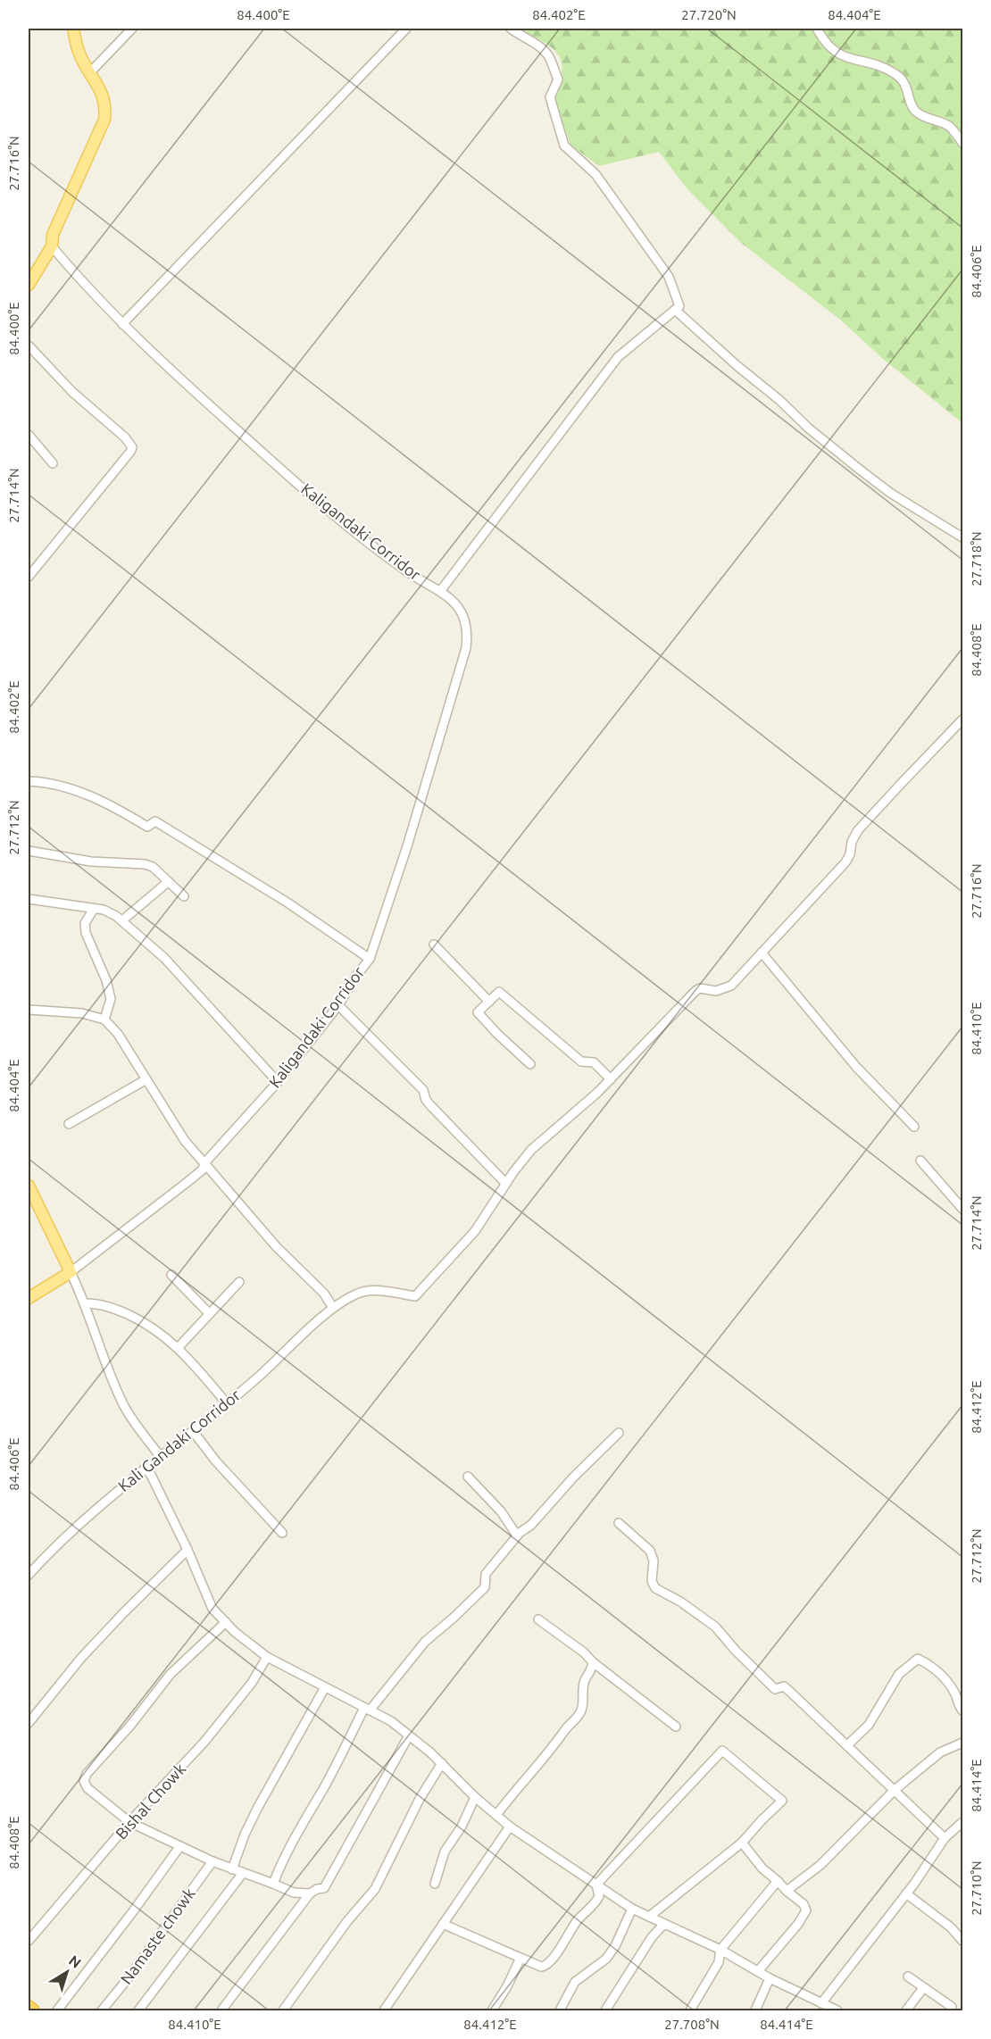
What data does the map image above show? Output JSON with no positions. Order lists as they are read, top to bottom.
{
  "streets": {
    "street": [
      "Kaligandaki Corridor",
      "Kali Gandaki Corridor",
      "Bishal Chowk",
      "Namaste chowk"
    ]
  },
  "north": "top right",
  "coordinates": [
    "84.400°E",
    "84.402°E",
    "27.720°N",
    "84.404°E",
    "27.716°N",
    "84.406°E",
    "27.714°N",
    "27.718°N",
    "84.408°E",
    "27.712°N",
    "84.410°E",
    "84.412°E",
    "84.414°E",
    "27.710°N",
    "27.708°N"
  ]
}
